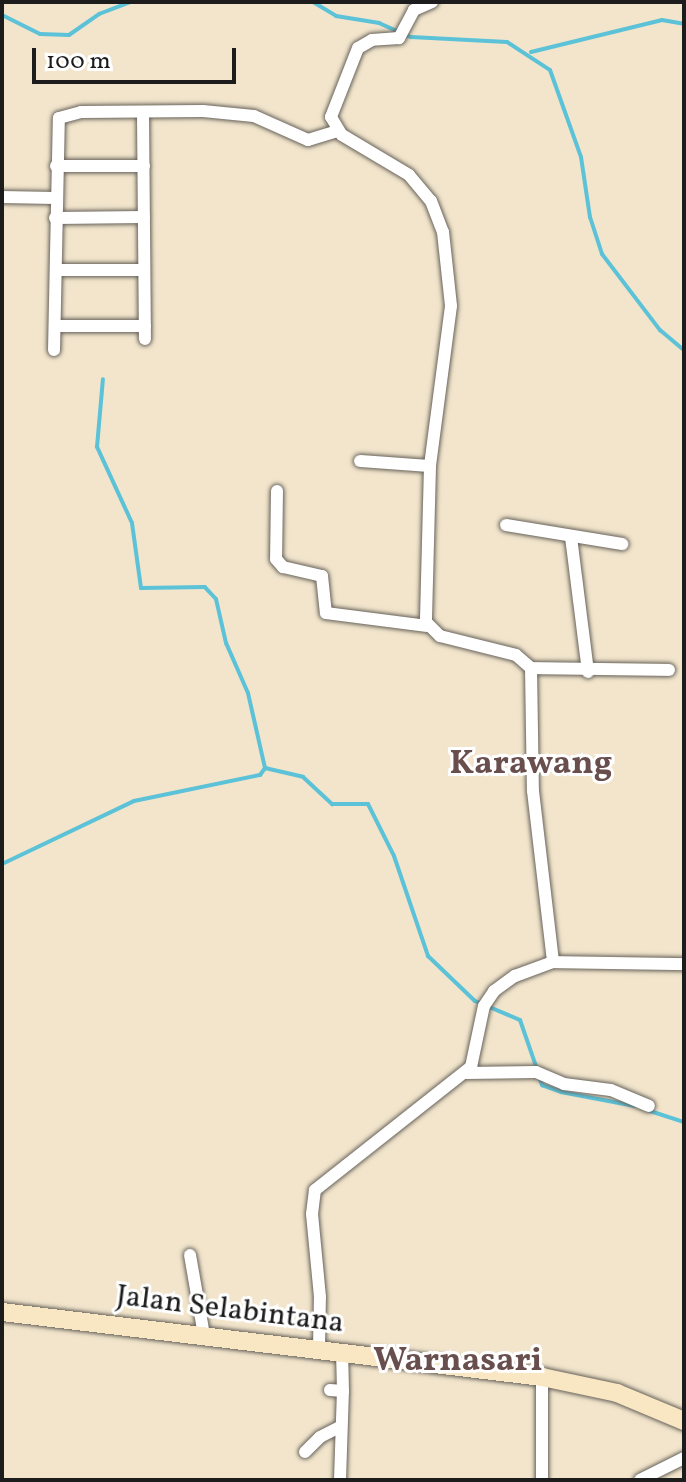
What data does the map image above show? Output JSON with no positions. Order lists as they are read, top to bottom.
{
  "streets": {
    "street": ["Jalan Selabintana"]
  },
  "districts": ["Karawang", "Warnasari"],
  "scale_bar": "100 m"
}
